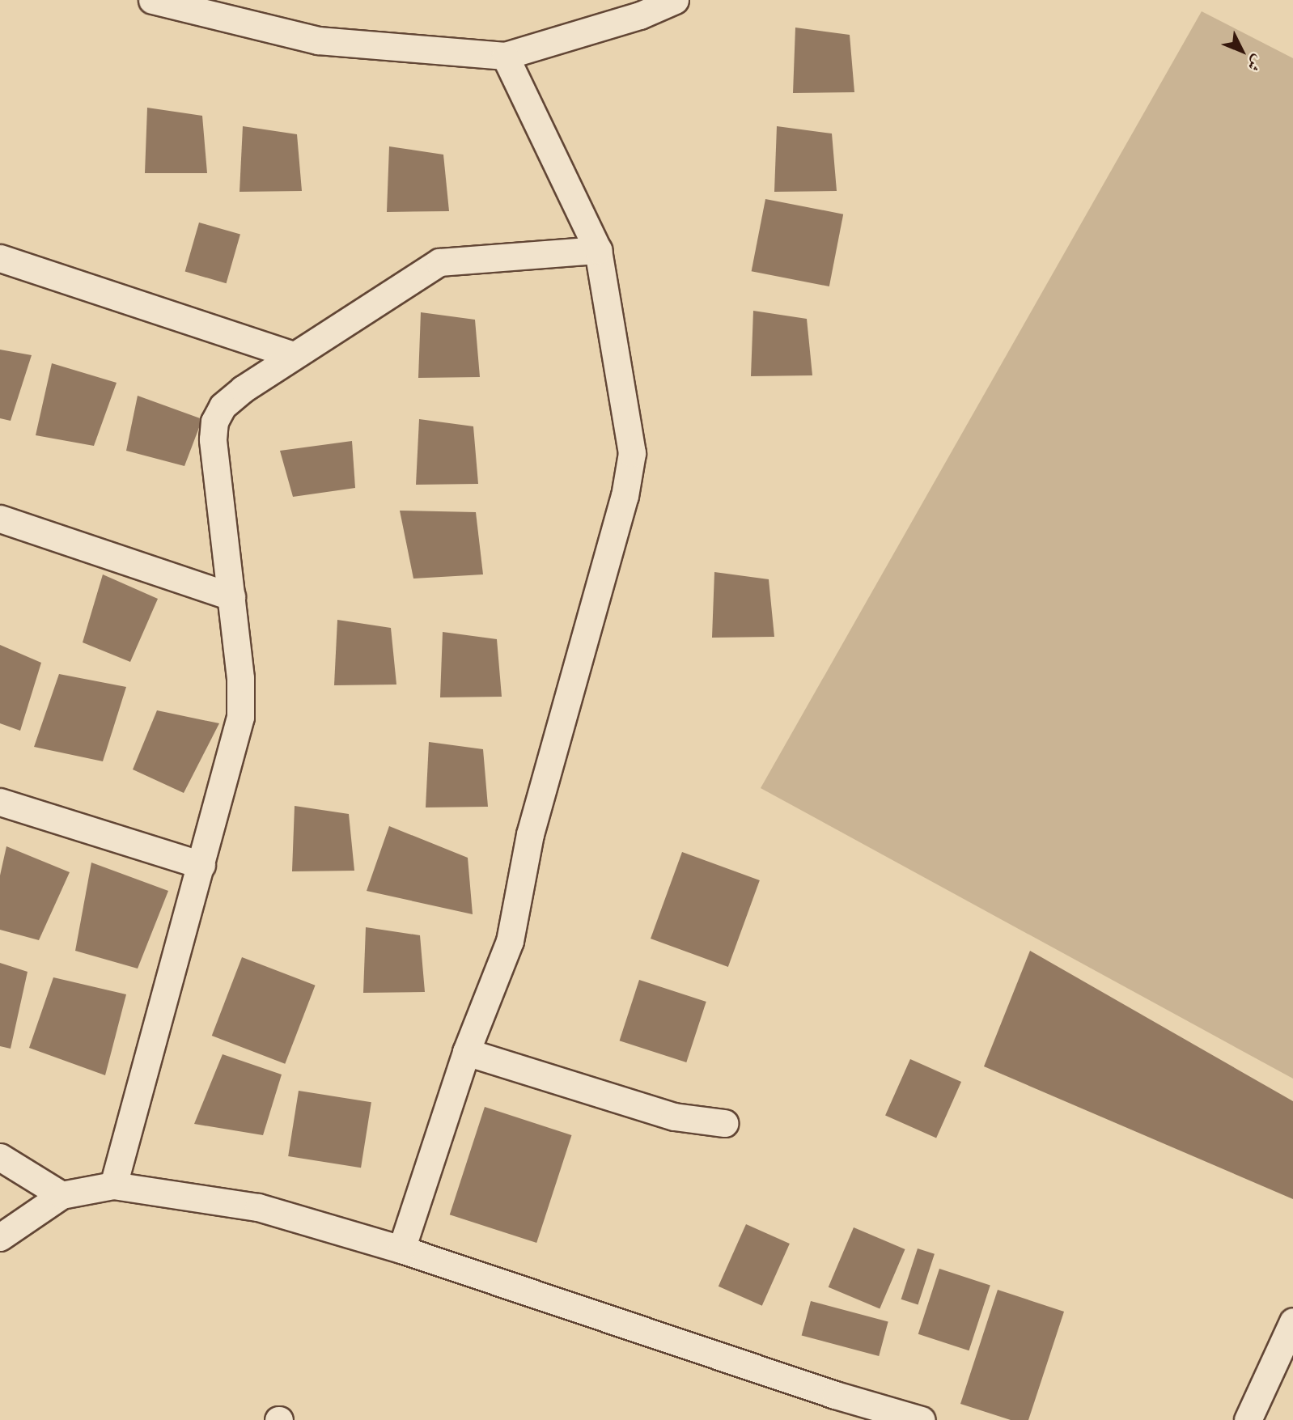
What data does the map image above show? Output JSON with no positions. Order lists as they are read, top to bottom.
{
  "north": "bottom right"
}
